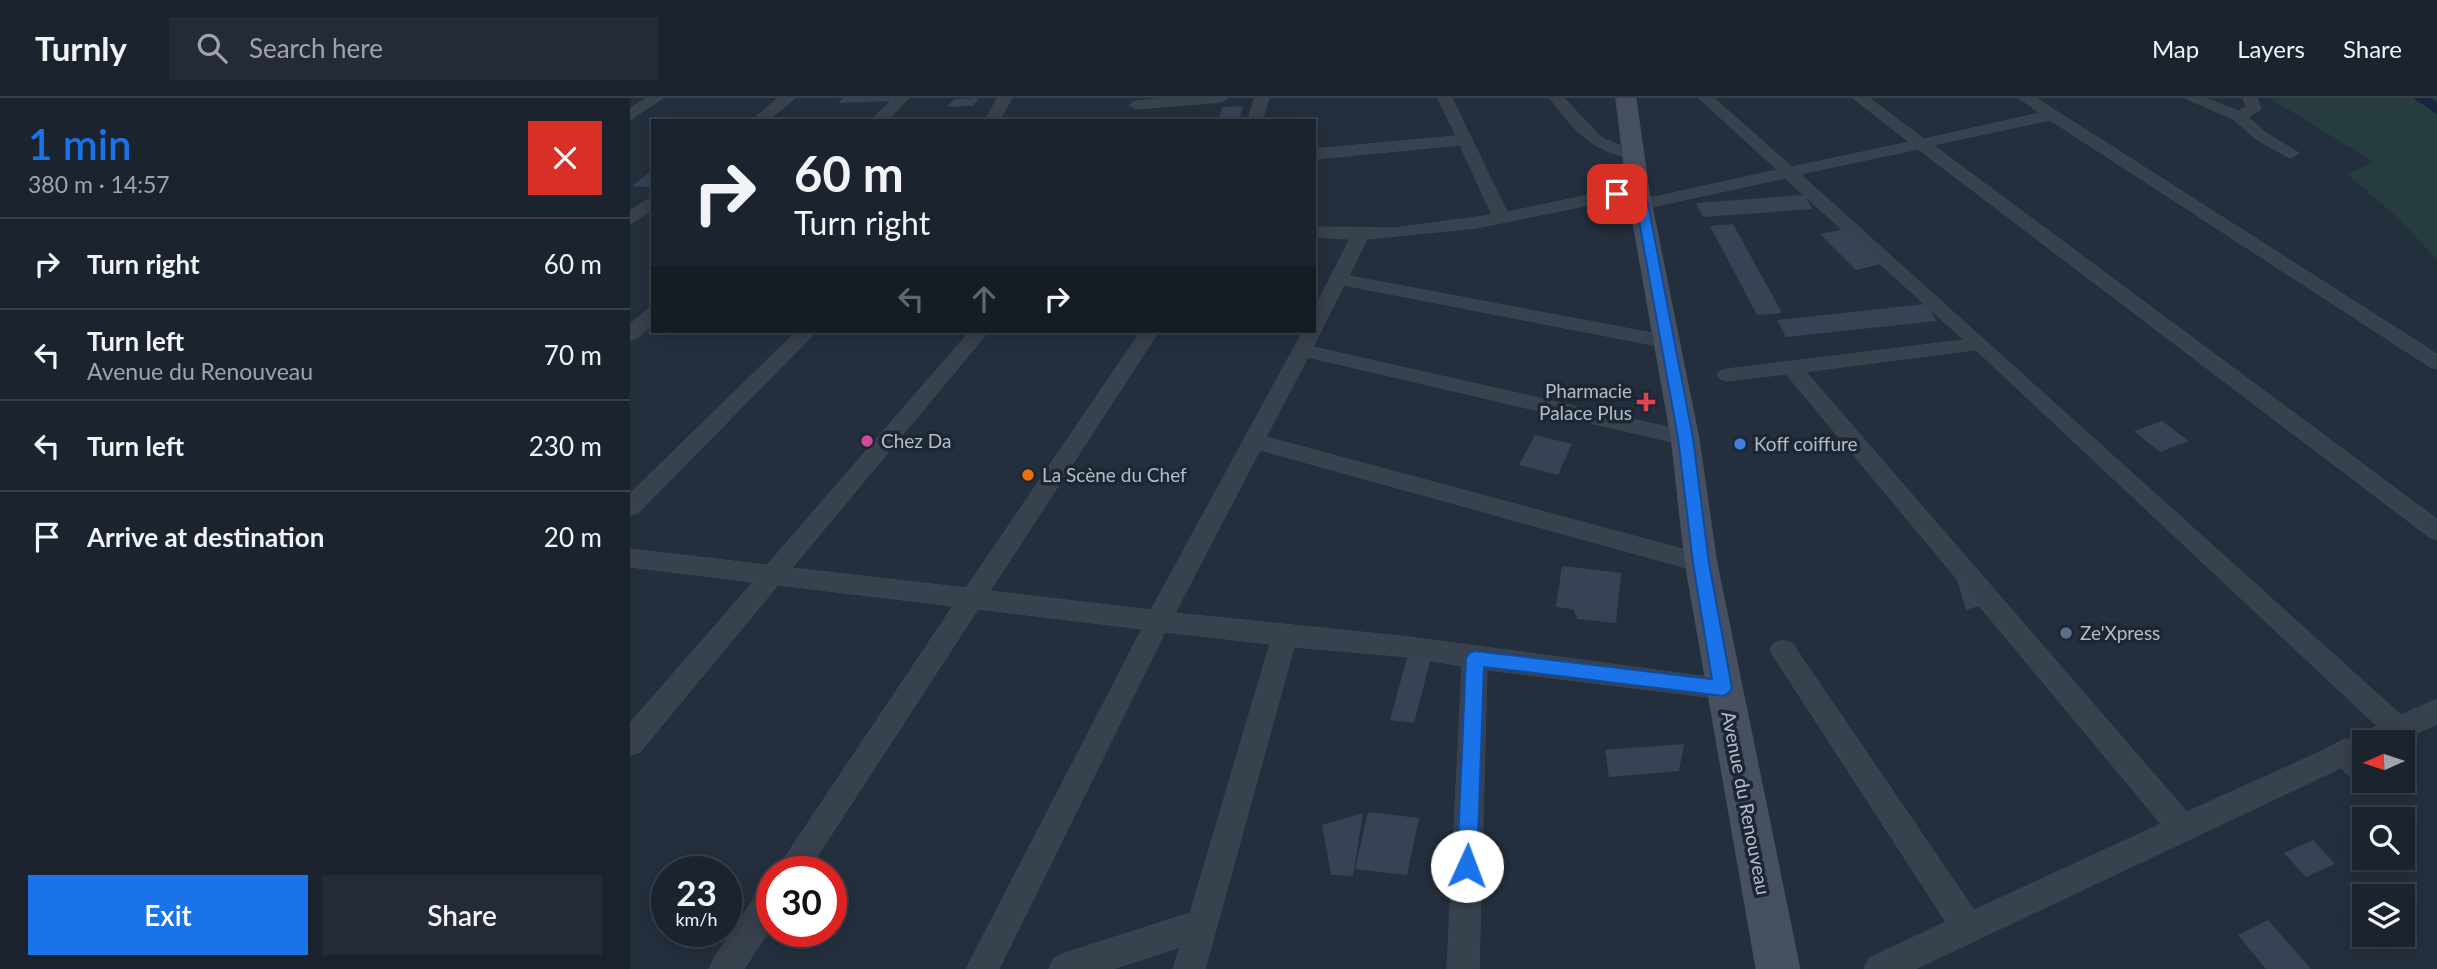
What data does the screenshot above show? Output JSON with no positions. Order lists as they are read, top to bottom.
{
  "streets": {
    "main road": ["Avenue du Renouveau"]
  },
  "places": {
    "health": ["Pharmacie Palace Plus"],
    "other": [
      "Chez Da",
      "Koff coiffure",
      "La Scène du Chef",
      "Ze'Xpress"
    ]
  },
  "north": "left",
  "page": {
    "header": "Turnly",
    "search": "Search here",
    "nav": ["Map", "Layers", "Share"],
    "heading": ["1 min", "380 m · 14:57"],
    "turn": ["60 m", "Turn right"],
    "list": [
      {
        "name": "Turn right",
        "value": "60 m"
      },
      {
        "name": "Turn left",
        "note": "Avenue du Renouveau",
        "value": "70 m"
      },
      {
        "name": "Turn left",
        "value": "230 m"
      },
      {
        "name": "Arrive at destination",
        "value": "20 m"
      }
    ],
    "speed": "23 km/h",
    "limit": "30",
    "buttons": ["Exit", "Share"]
  }
}
